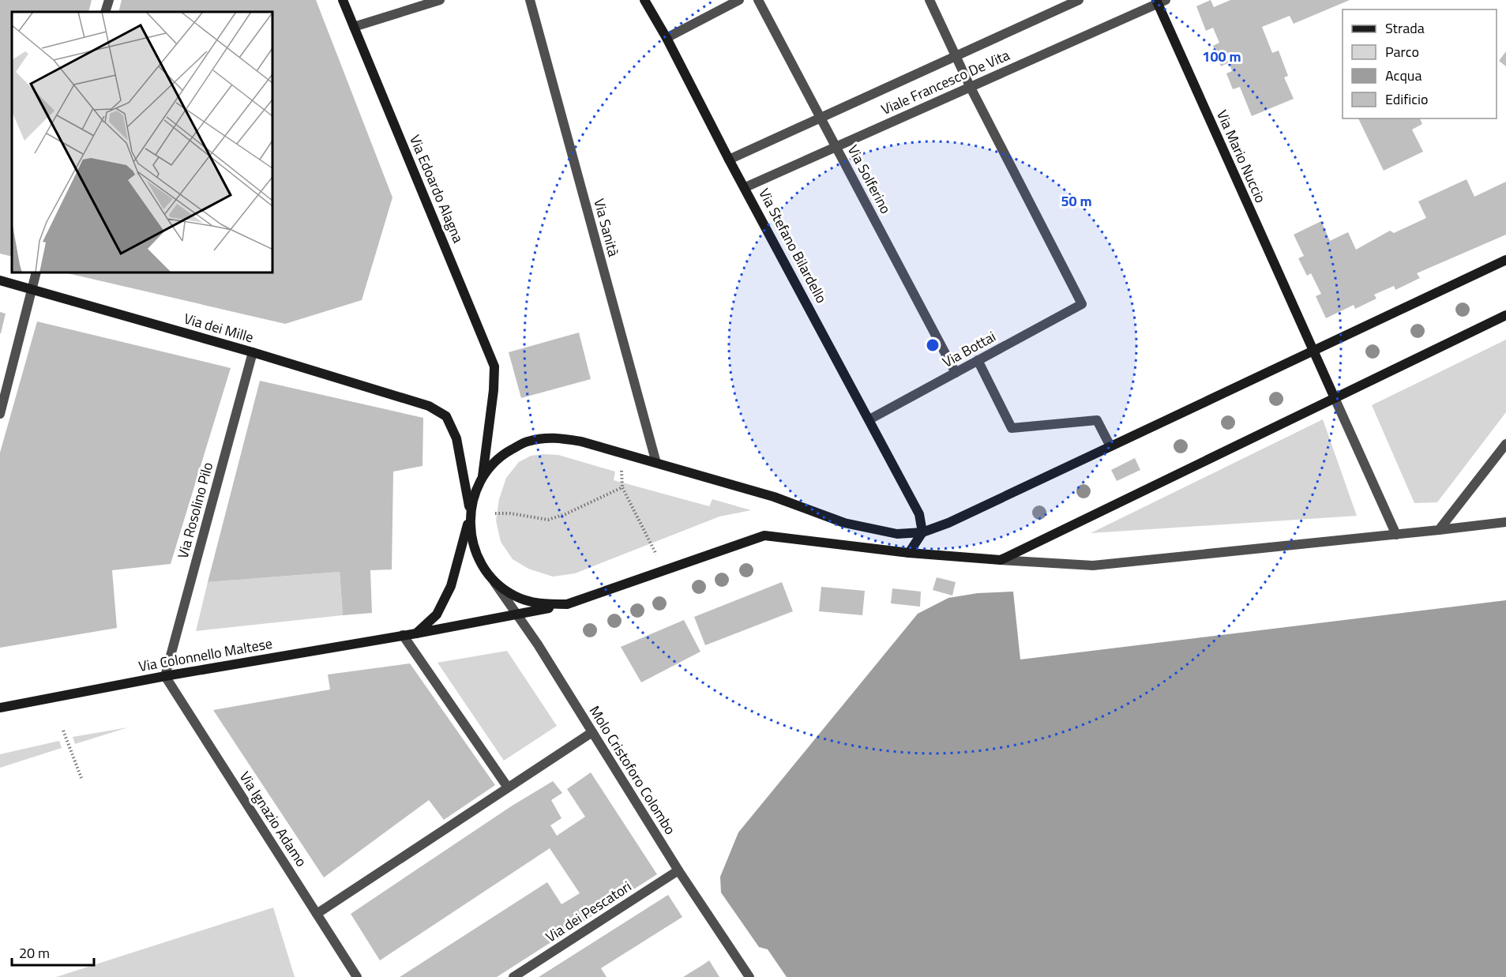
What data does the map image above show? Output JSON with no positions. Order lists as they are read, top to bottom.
{
  "streets": {
    "main road": [
      "Via Mario Nuccio",
      "Via Edoardo Alagna",
      "Via Stefano Bilardello",
      "Via dei Mille",
      "Via Colonnello Maltese"
    ],
    "street": [
      "Viale Francesco De Vita",
      "Via Solferino",
      "Via Sanità",
      "Via Bottai",
      "Via Rosolino Pilo",
      "Molo Cristoforo Colombo",
      "Via Ignazio Adamo",
      "Via dei Pescatori"
    ]
  },
  "crossings": [
    ["Viale Francesco De Vita", "Via Mario Nuccio"],
    ["Viale Francesco De Vita", "Via Solferino"],
    ["Viale Francesco De Vita", "Via Stefano Bilardello"],
    ["Viale Francesco De Vita", "Via Bottai"],
    ["Via Solferino", "Via Bottai"],
    ["Via Stefano Bilardello", "Via Bottai"],
    ["Via dei Mille", "Via Rosolino Pilo"],
    ["Via Rosolino Pilo", "Via Colonnello Maltese"],
    ["Via Rosolino Pilo", "Via Ignazio Adamo"],
    ["Via Colonnello Maltese", "Molo Cristoforo Colombo"],
    ["Via Colonnello Maltese", "Via Ignazio Adamo"],
    ["Molo Cristoforo Colombo", "Via dei Pescatori"]
  ],
  "legend": [
    "Strada",
    "Parco",
    "Acqua",
    "Edificio"
  ],
  "scale_bar": "20 m",
  "rings": ["100 m", "50 m"]
}
